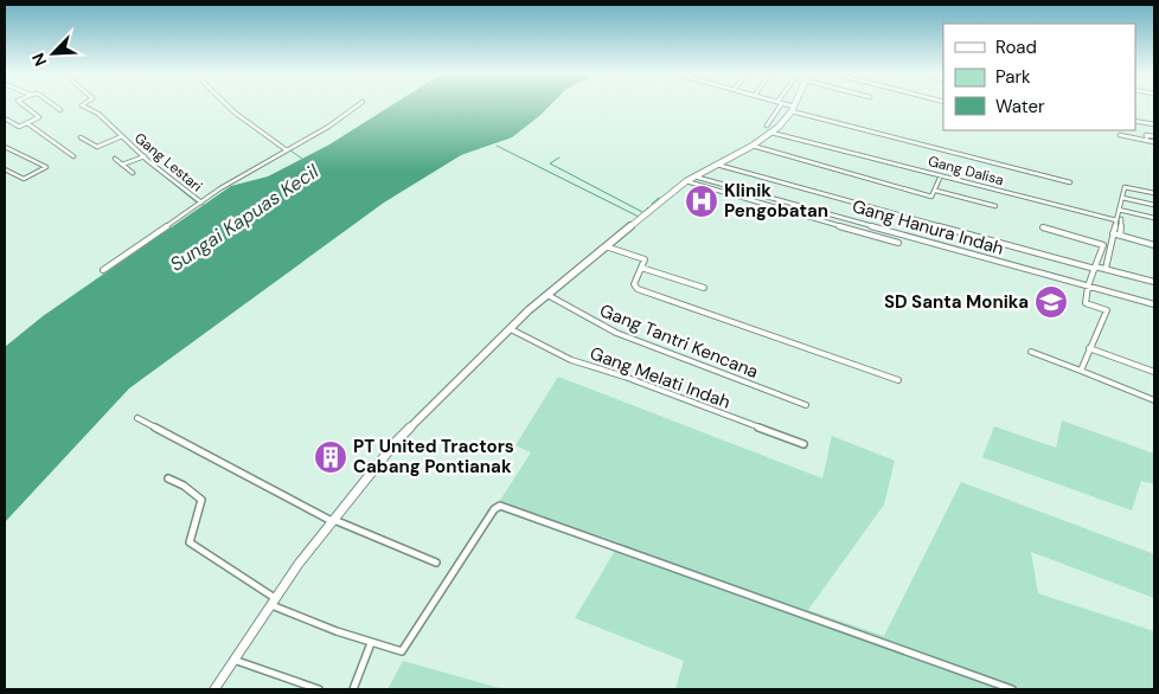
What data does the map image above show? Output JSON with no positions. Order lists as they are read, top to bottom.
{
  "streets": {
    "street": [
      "Gang Lestari",
      "Gang Dalisa",
      "Gang Hanura Indah",
      "Gang Tantri Kencana",
      "Gang Melati Indah"
    ]
  },
  "water": ["Sungai Kapuas Kecil"],
  "places": {
    "hospital": ["Klinik Pengobatan"],
    "school or university": ["SD Santa Monika"],
    "building": ["PT United Tractors Cabang Pontianak"]
  },
  "legend": ["Road", "Park", "Water"],
  "north": "bottom left"
}
